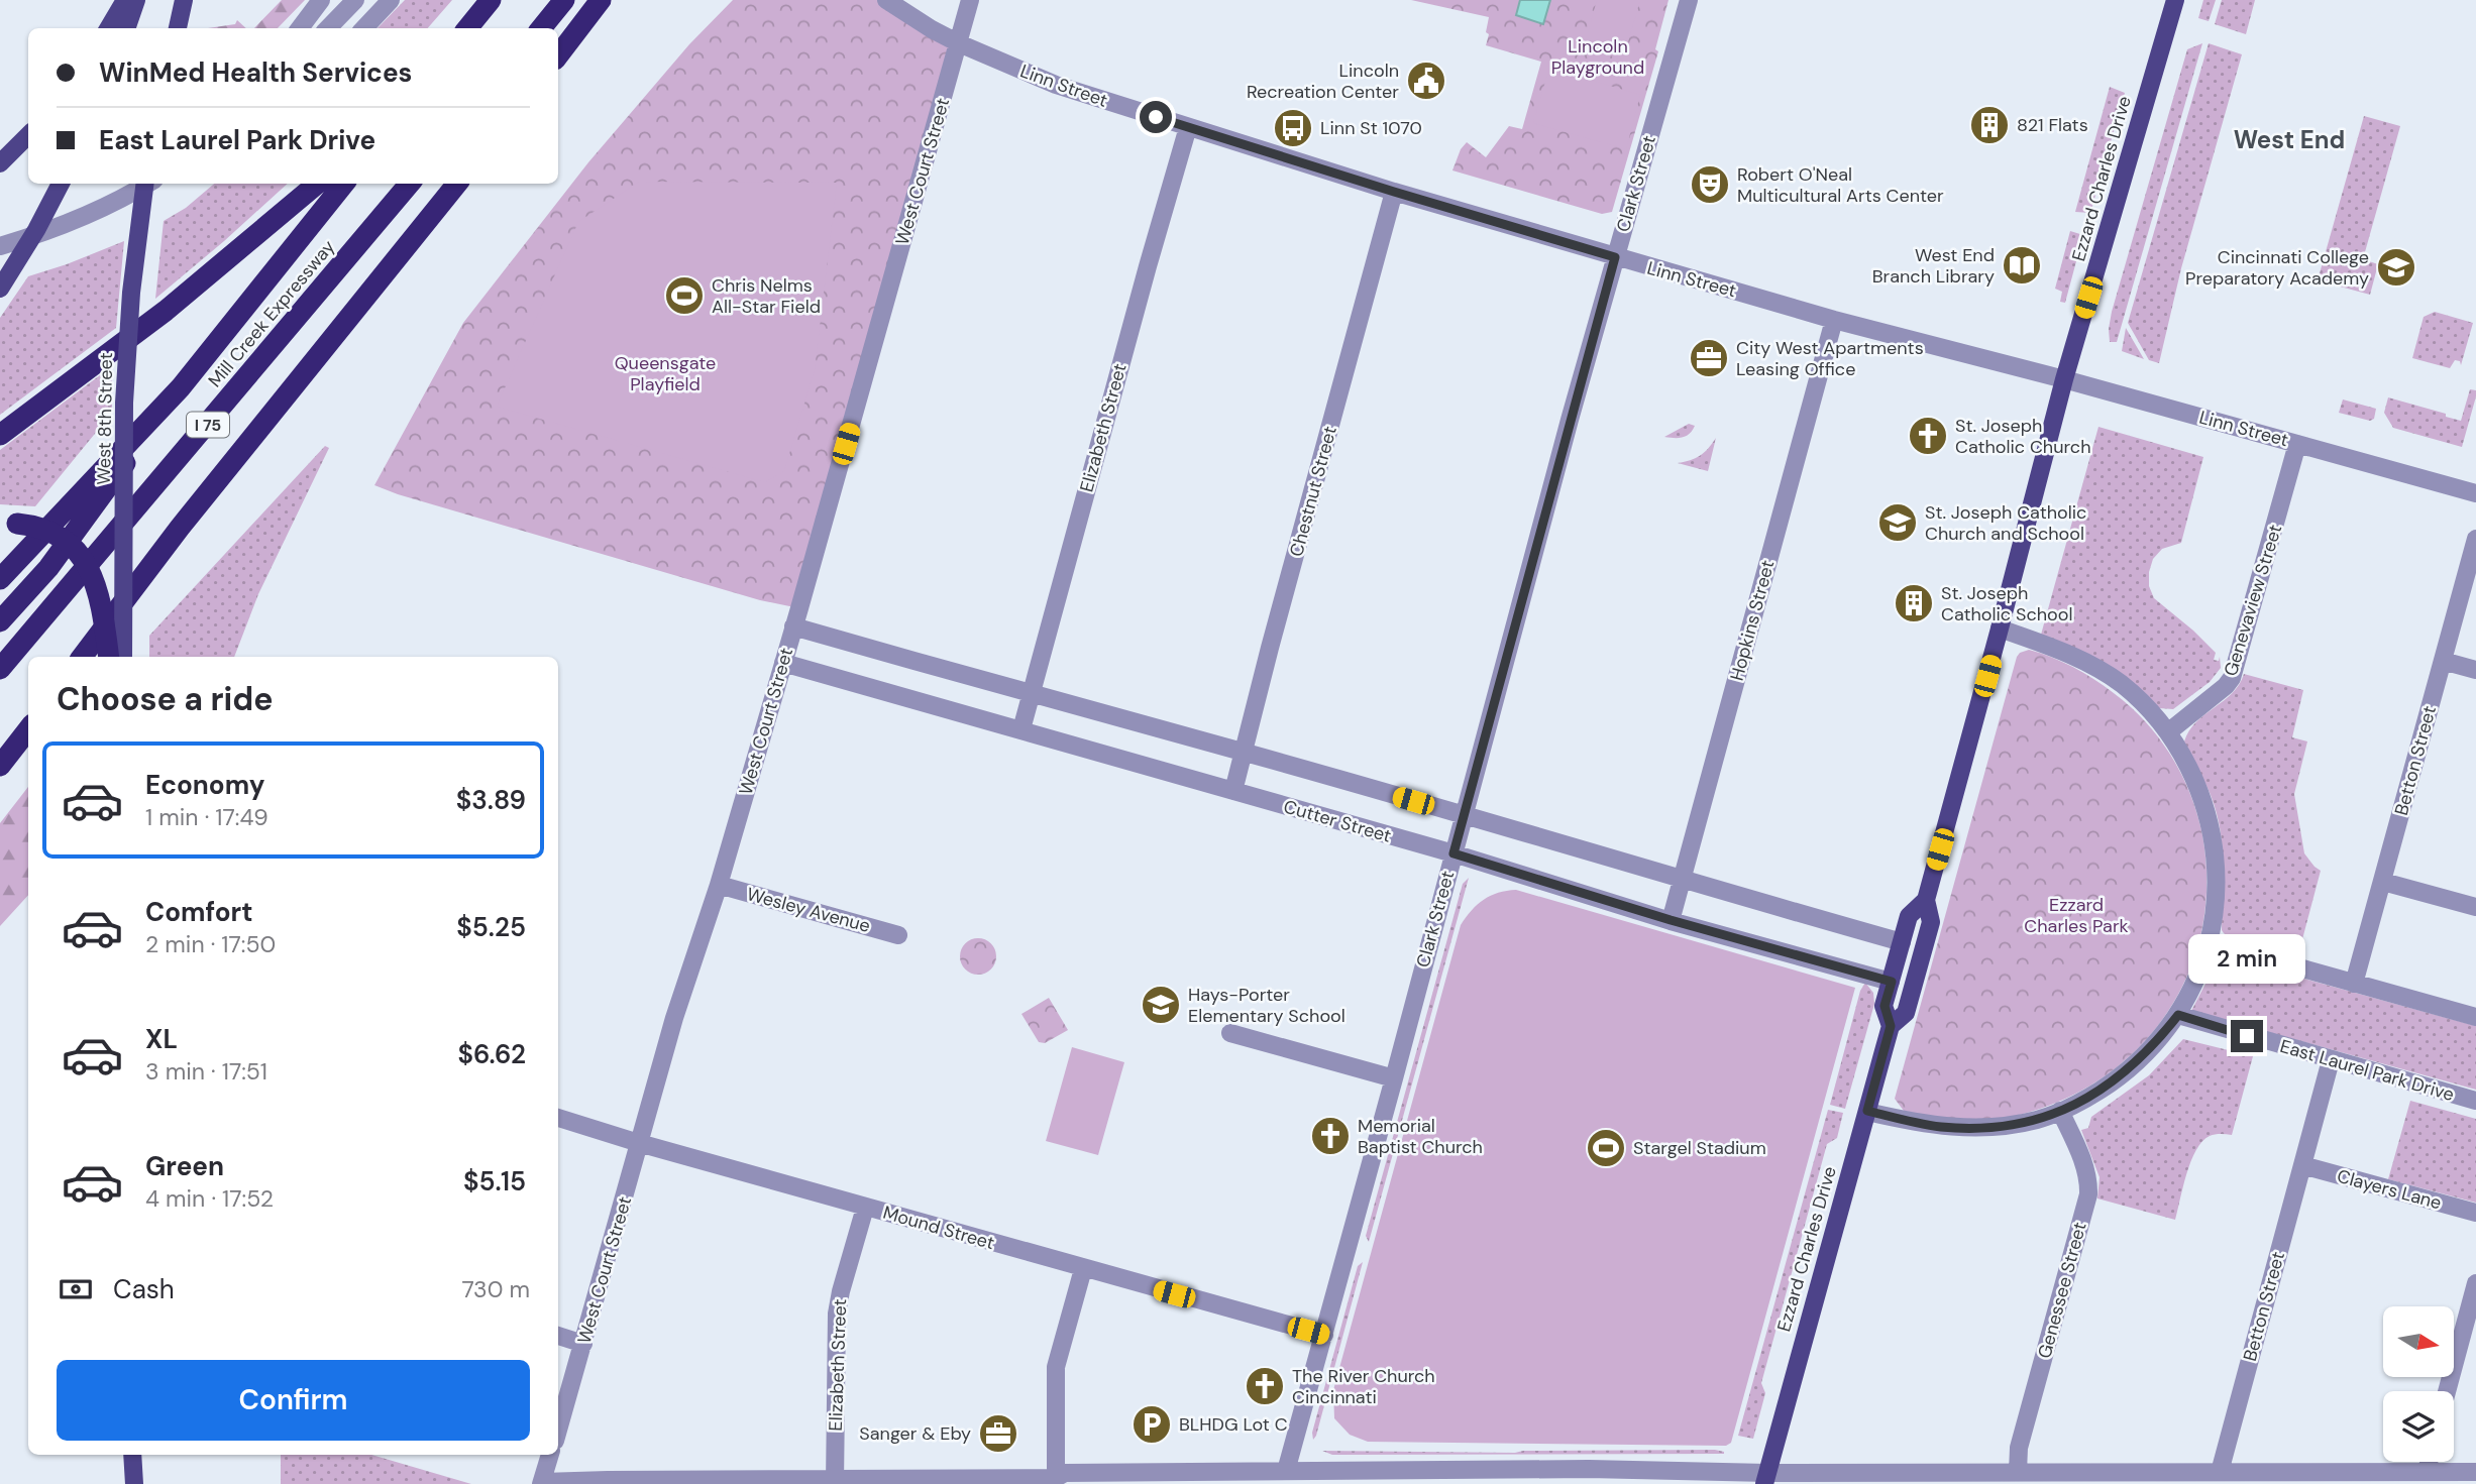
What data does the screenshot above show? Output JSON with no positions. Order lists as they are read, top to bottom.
{
  "streets": {
    "highway": ["Mill Creek Expressway", "I 75"],
    "main road": ["Ezzard Charles Drive", "West 8th Street"],
    "street": [
      "Linn Street",
      "West Court Street",
      "Clark Street",
      "Elizabeth Street",
      "Chestnut Street",
      "Genevaview Street",
      "Hopkins Street",
      "Betton Street",
      "Cutter Street",
      "Wesley Avenue",
      "East Laurel Park Drive",
      "Clayers Lane",
      "Mound Street",
      "Genessee Street"
    ]
  },
  "crossings": [
    ["Linn Street", "West Court Street"],
    ["Linn Street", "Ezzard Charles Drive"],
    ["Linn Street", "Clark Street"],
    ["Linn Street", "Elizabeth Street"],
    ["Linn Street", "Chestnut Street"],
    ["Linn Street", "Genevaview Street"],
    ["Linn Street", "Hopkins Street"],
    ["West Court Street", "Cutter Street"],
    ["West Court Street", "Wesley Avenue"],
    ["West Court Street", "Mound Street"],
    ["Ezzard Charles Drive", "Cutter Street"],
    ["Clark Street", "Cutter Street"],
    ["Clark Street", "Mound Street"],
    ["Elizabeth Street", "Cutter Street"],
    ["Elizabeth Street", "Mound Street"],
    ["Chestnut Street", "Cutter Street"],
    ["Hopkins Street", "Cutter Street"],
    ["Betton Street", "East Laurel Park Drive"],
    ["Betton Street", "Clayers Lane"]
  ],
  "districts": ["West End"],
  "parks": ["Lincoln Playground", "Queensgate Playfield", "Ezzard Charles Park"],
  "places": {
    "public building": ["Lincoln Recreation Center"],
    "building": ["821 Flats", "St. Joseph Catholic School"],
    "bus stop": ["Linn St 1070"],
    "theatre": ["Robert O'Neal Multicultural Arts Center"],
    "library": ["West End Branch Library"],
    "school or university": ["Cincinnati College Preparatory Academy", "St. Joseph Catholic Church and School", "Hays-Porter Elementary School"],
    "sports": ["Chris Nelms All-Star Field", "Stargel Stadium"],
    "office": ["City West Apartments Leasing Office", "Sanger & Eby"],
    "church": ["St. Joseph Catholic Church", "Memorial Baptist Church", "The River Church Cincinnati"],
    "parking": ["BLHDG Lot C"]
  },
  "north": "right",
  "page": {
    "banner": ["WinMed Health Services", "East Laurel Park Drive"],
    "heading": "Choose a ride",
    "list": [
      {
        "name": "Economy",
        "note": "1 min · 17:49",
        "value": "$3.89"
      },
      {
        "name": "Comfort",
        "note": "2 min · 17:50",
        "value": "$5.25"
      },
      {
        "name": "XL",
        "note": "3 min · 17:51",
        "value": "$6.62"
      },
      {
        "name": "Green",
        "note": "4 min · 17:52",
        "value": "$5.15"
      }
    ],
    "bubble": "2 min",
    "pay": ["Cash", "730 m"],
    "buttons": "Confirm"
  }
}
